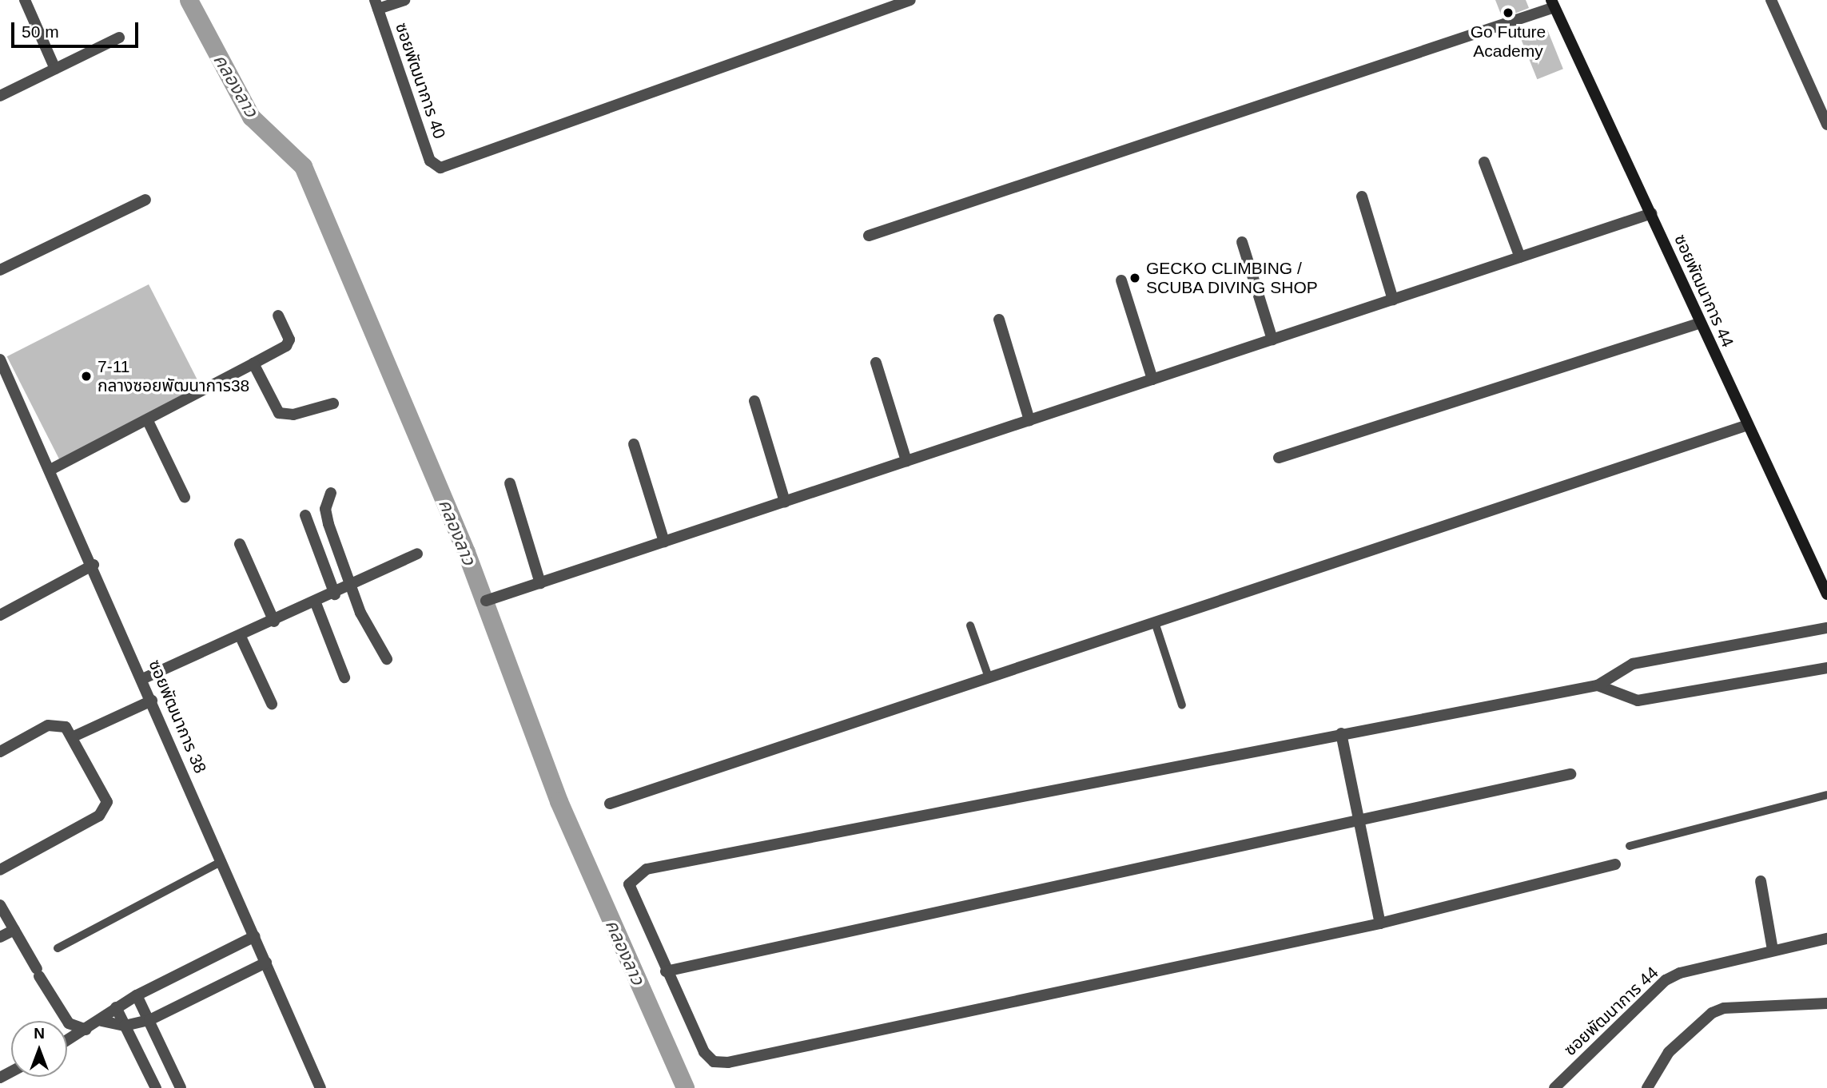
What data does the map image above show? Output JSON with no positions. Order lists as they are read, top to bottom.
{
  "streets": {
    "street": ["ซอยพัฒนาการ 40", "ซอยพัฒนาการ 44", "ซอยพัฒนาการ 38"]
  },
  "water": ["คลองลาว"],
  "places": ["Go Future Academy", "GECKO CLIMBING / SCUBA DIVING SHOP", "7-11 กลางซอยพัฒนาการ38"],
  "scale_bar": "50 m",
  "north": "top"
}
